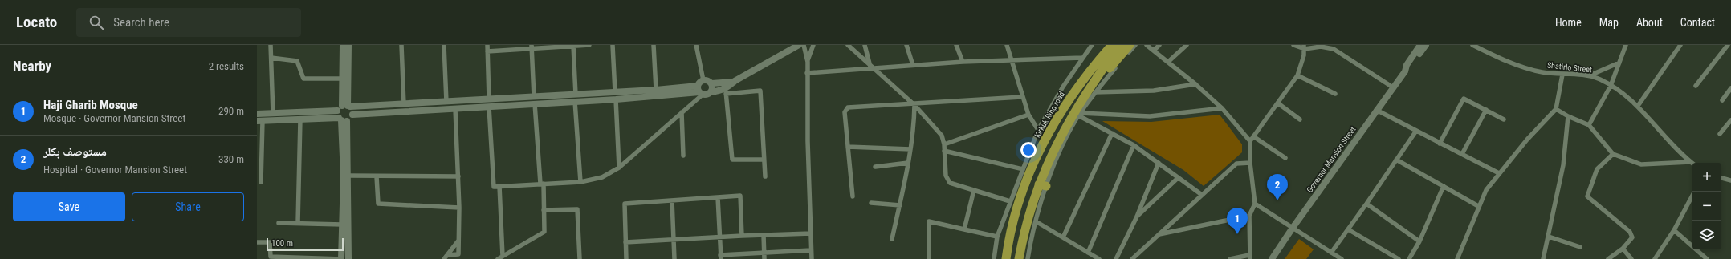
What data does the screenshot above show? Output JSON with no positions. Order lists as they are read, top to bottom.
{
  "streets": {
    "highway": ["Kirkuk Ring road"],
    "street": ["Shatirlo Street", "Governor Mansion Street"]
  },
  "scale_bar": "100 m",
  "page": {
    "header": "Locato",
    "search": "Search here",
    "nav": [
      "Home",
      "Map",
      "About",
      "Contact"
    ],
    "heading": ["Nearby", "2 results"],
    "list": [
      {
        "mark": "1",
        "name": "Haji Gharib Mosque",
        "note": "Mosque · Governor Mansion Street",
        "value": "290 m"
      },
      {
        "mark": "2",
        "name": "مستوصف بكلر",
        "note": "Hospital · Governor Mansion Street",
        "value": "330 m"
      }
    ],
    "map_buttons": ["+", "−"],
    "pins": ["2", "1"],
    "buttons": ["Save", "Share"],
    "scale": "100 m"
  }
}
